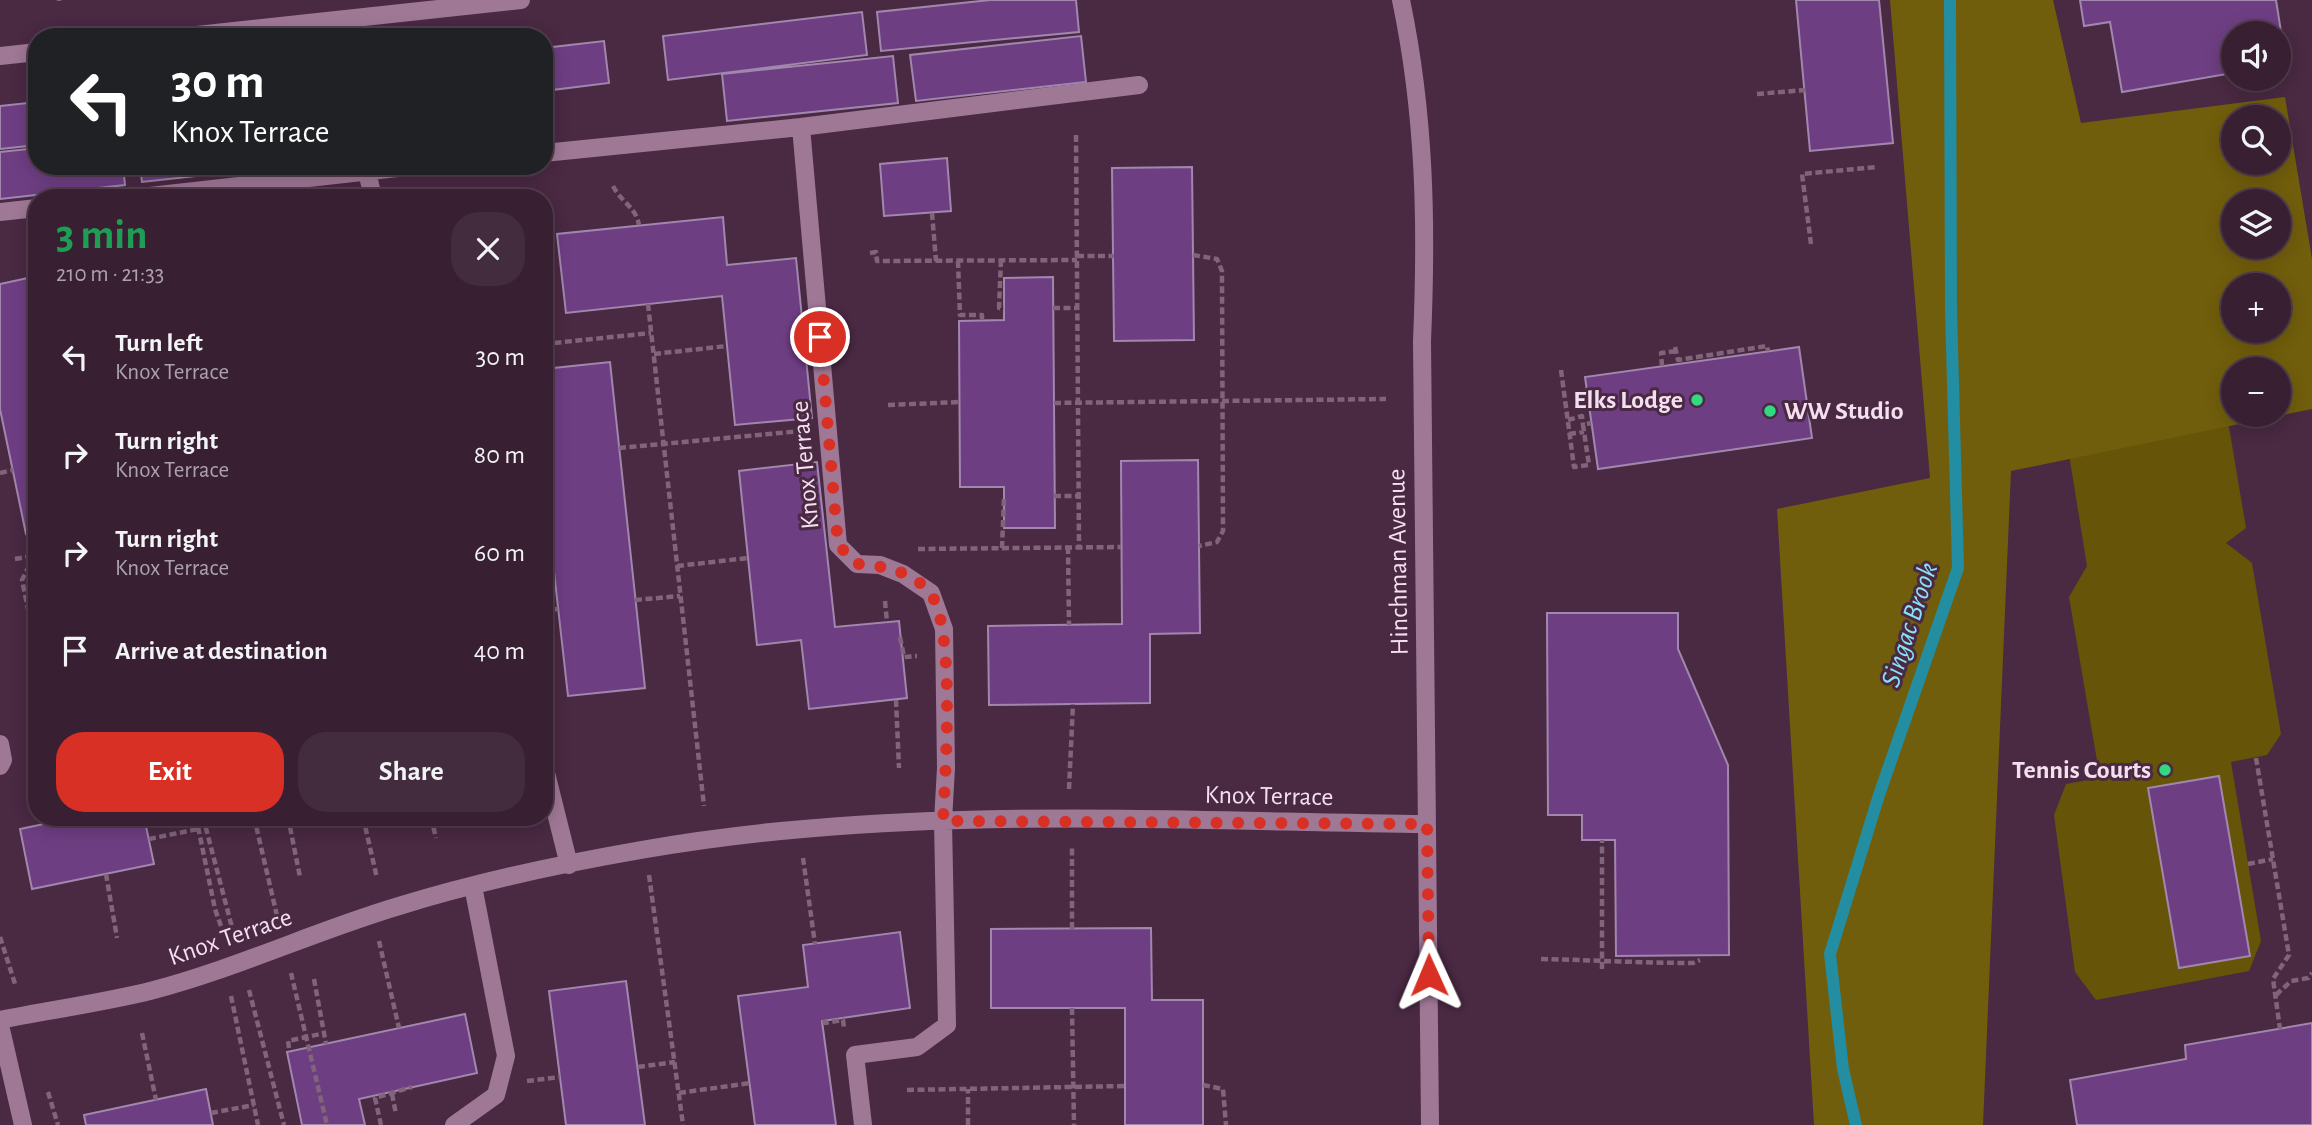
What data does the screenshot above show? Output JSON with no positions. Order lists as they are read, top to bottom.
{
  "streets": {
    "street": ["Knox Terrace", "Hinchman Avenue"]
  },
  "crossings": [
    ["Knox Terrace", "Hinchman Avenue"]
  ],
  "water": ["Singac Brook"],
  "places": ["Elks Lodge", "WW Studio", "Tennis Courts"],
  "page": {
    "map_buttons": ["+", "−"],
    "turn": ["30 m", "Knox Terrace"],
    "heading": ["3 min", "210 m · 21:33"],
    "list": [
      {
        "name": "Turn left",
        "note": "Knox Terrace",
        "value": "30 m"
      },
      {
        "name": "Turn right",
        "note": "Knox Terrace",
        "value": "80 m"
      },
      {
        "name": "Turn right",
        "note": "Knox Terrace",
        "value": "60 m"
      },
      {
        "name": "Arrive at destination",
        "value": "40 m"
      }
    ],
    "buttons": ["Exit", "Share"]
  }
}
